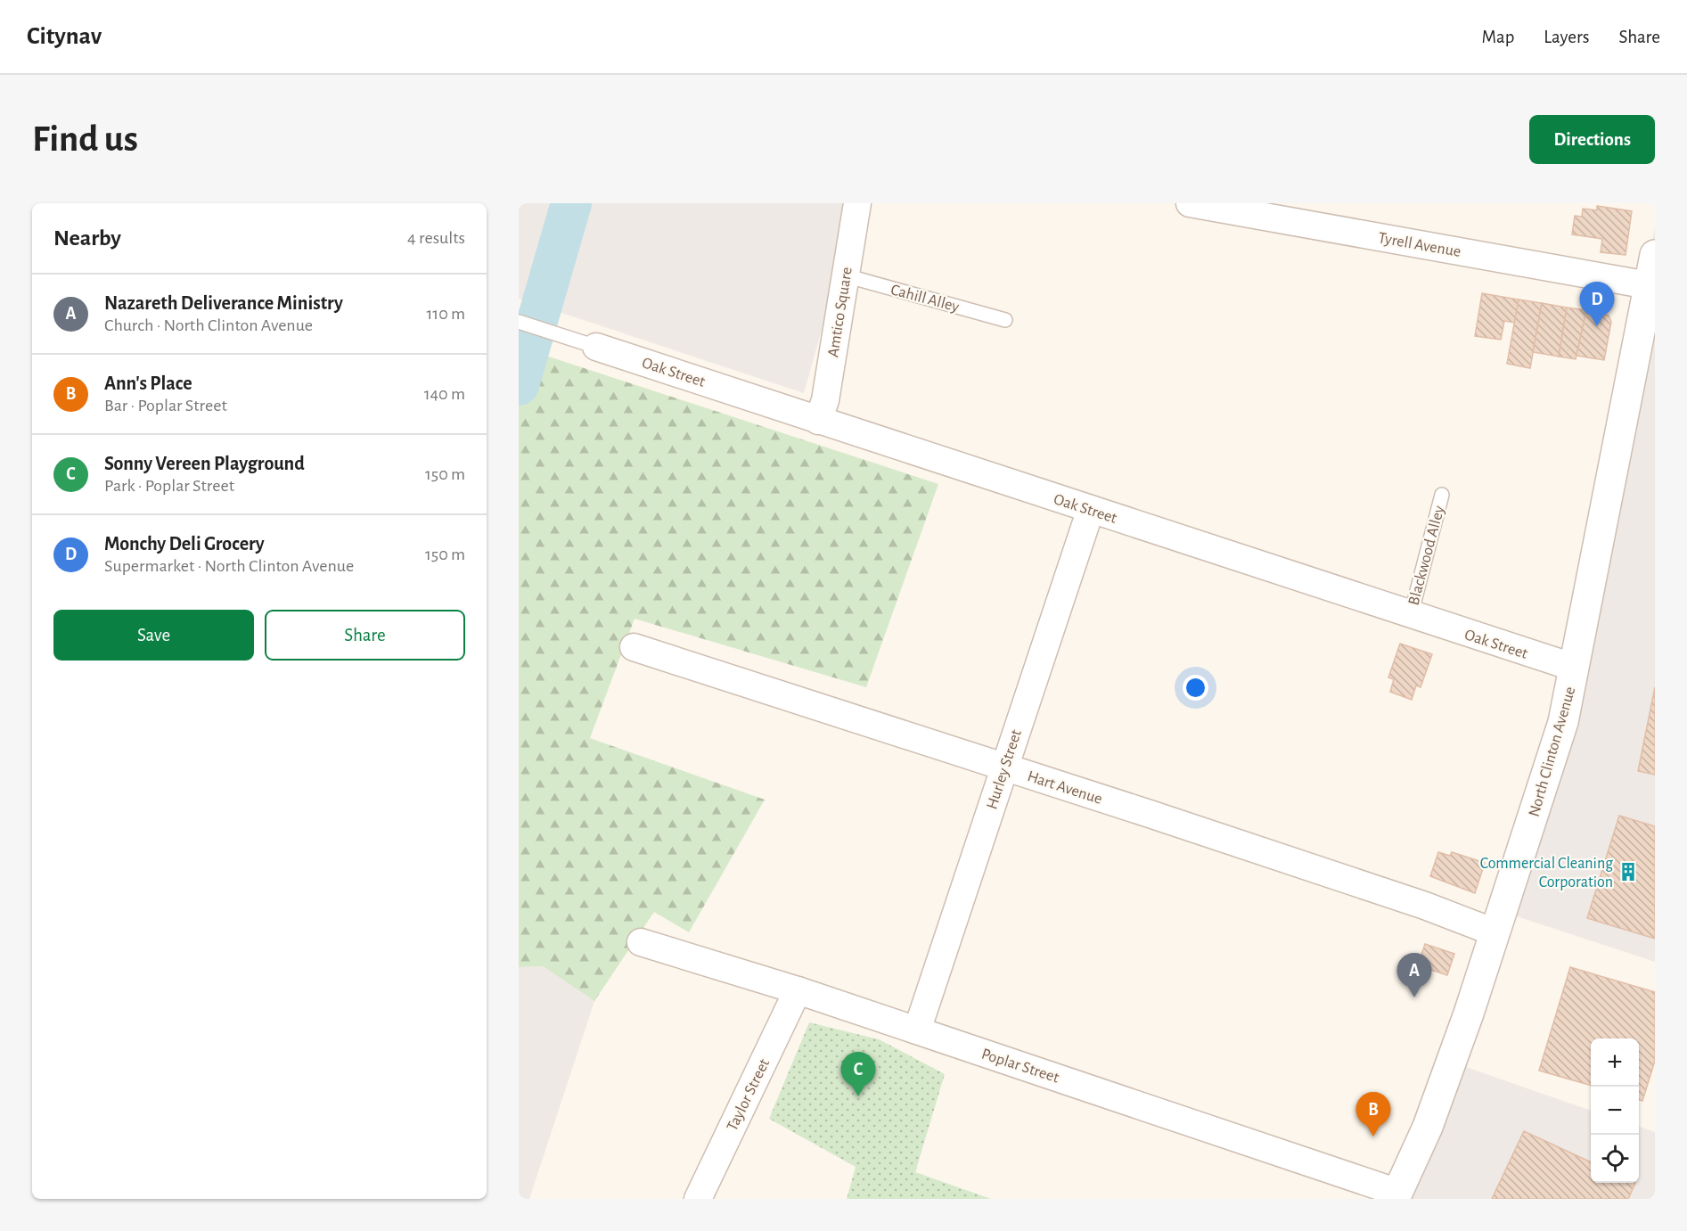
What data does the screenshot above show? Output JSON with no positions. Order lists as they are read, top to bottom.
{
  "streets": {
    "street": [
      "Tyrell Avenue",
      "Amtico Square",
      "Oak Street",
      "North Clinton Avenue",
      "Hurley Street",
      "Hart Avenue",
      "Poplar Street",
      "Taylor Street"
    ],
    "lane": ["Cahill Alley", "Blackwood Alley"]
  },
  "crossings": [
    ["Tyrell Avenue", "North Clinton Avenue"],
    ["Cahill Alley", "Amtico Square"],
    ["Amtico Square", "Oak Street"],
    ["Oak Street", "Blackwood Alley"],
    ["Oak Street", "North Clinton Avenue"],
    ["Oak Street", "Hurley Street"],
    ["North Clinton Avenue", "Hart Avenue"],
    ["North Clinton Avenue", "Poplar Street"],
    ["Hurley Street", "Hart Avenue"],
    ["Hurley Street", "Poplar Street"],
    ["Poplar Street", "Taylor Street"]
  ],
  "places": {
    "building": ["Commercial Cleaning Corporation"]
  },
  "page": {
    "header": "Citynav",
    "nav": ["Map", "Layers", "Share"],
    "buttons": [
      "Directions",
      ["Save", "Share"]
    ],
    "title": "Find us",
    "heading": ["Nearby", "4 results"],
    "list": [
      {
        "mark": "A",
        "name": "Nazareth Deliverance Ministry",
        "note": "Church · North Clinton Avenue",
        "value": "110 m"
      },
      {
        "mark": "B",
        "name": "Ann's Place",
        "note": "Bar · Poplar Street",
        "value": "140 m"
      },
      {
        "mark": "C",
        "name": "Sonny Vereen Playground",
        "note": "Park · Poplar Street",
        "value": "150 m"
      },
      {
        "mark": "D",
        "name": "Monchy Deli Grocery",
        "note": "Supermarket · North Clinton Avenue",
        "value": "150 m"
      }
    ],
    "pins": [
      "D",
      "A",
      "C",
      "B"
    ],
    "map_buttons": ["+", "−"]
  }
}
